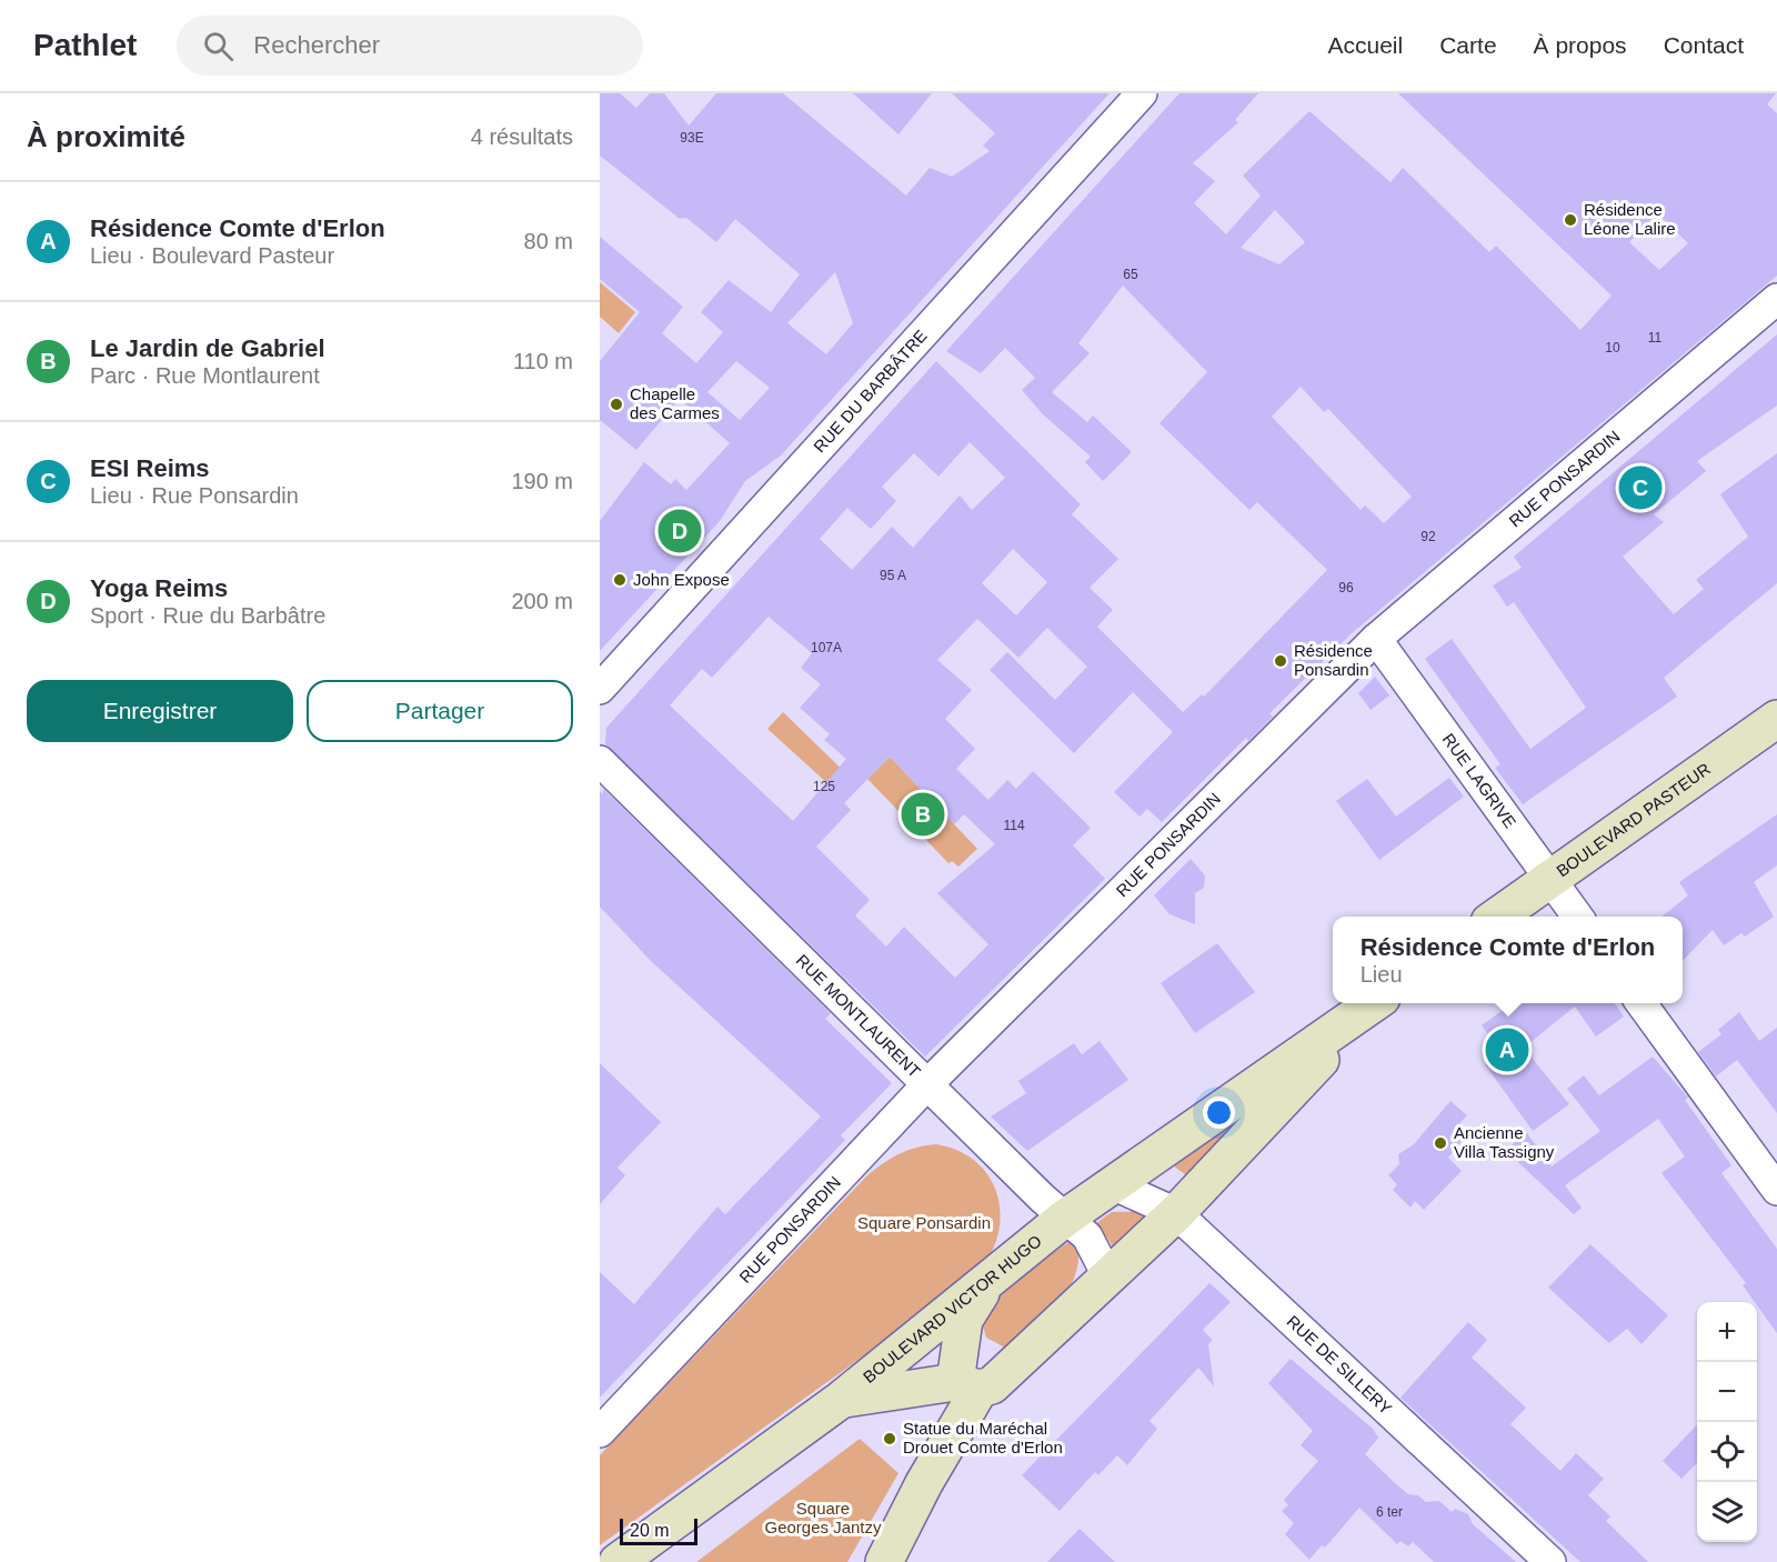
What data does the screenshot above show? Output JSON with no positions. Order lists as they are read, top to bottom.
{
  "streets": {
    "main road": ["BOULEVARD PASTEUR", "BOULEVARD VICTOR HUGO"],
    "street": [
      "RUE DU BARBÂTRE",
      "RUE PONSARDIN",
      "RUE LAGRIVE",
      "RUE MONTLAURENT",
      "RUE DE SILLERY"
    ]
  },
  "crossings": [
    ["RUE PONSARDIN", "RUE LAGRIVE"],
    ["RUE PONSARDIN", "RUE MONTLAURENT"],
    ["RUE LAGRIVE", "BOULEVARD PASTEUR"],
    ["RUE MONTLAURENT", "BOULEVARD VICTOR HUGO"]
  ],
  "parks": ["Square Ponsardin", "Square Georges Jantzy"],
  "places": [
    "Résidence Léone Lalire",
    "Chapelle des Carmes",
    "John Expose",
    "Résidence Ponsardin",
    "Ancienne Villa Tassigny",
    "Statue du Maréchal Drouet Comte d'Erlon"
  ],
  "house_numbers": [
    "93E",
    "65",
    "11",
    "10",
    "92",
    "95 A",
    "96",
    "107A",
    "125",
    "114",
    "6 ter"
  ],
  "scale_bar": "20 m",
  "page": {
    "header": "Pathlet",
    "search": "Rechercher",
    "nav": [
      "Accueil",
      "Carte",
      "À propos",
      "Contact"
    ],
    "heading": ["À proximité", "4 résultats"],
    "list": [
      {
        "mark": "A",
        "name": "Résidence Comte d'Erlon",
        "note": "Lieu · Boulevard Pasteur",
        "value": "80 m"
      },
      {
        "mark": "B",
        "name": "Le Jardin de Gabriel",
        "note": "Parc · Rue Montlaurent",
        "value": "110 m"
      },
      {
        "mark": "C",
        "name": "ESI Reims",
        "note": "Lieu · Rue Ponsardin",
        "value": "190 m"
      },
      {
        "mark": "D",
        "name": "Yoga Reims",
        "note": "Sport · Rue du Barbâtre",
        "value": "200 m"
      }
    ],
    "pins": [
      "C",
      "D",
      "B",
      "A"
    ],
    "buttons": ["Enregistrer", "Partager"],
    "popup": ["Résidence Comte d'Erlon", "Lieu"],
    "map_buttons": ["+", "−"],
    "scale": "20 m"
  }
}
